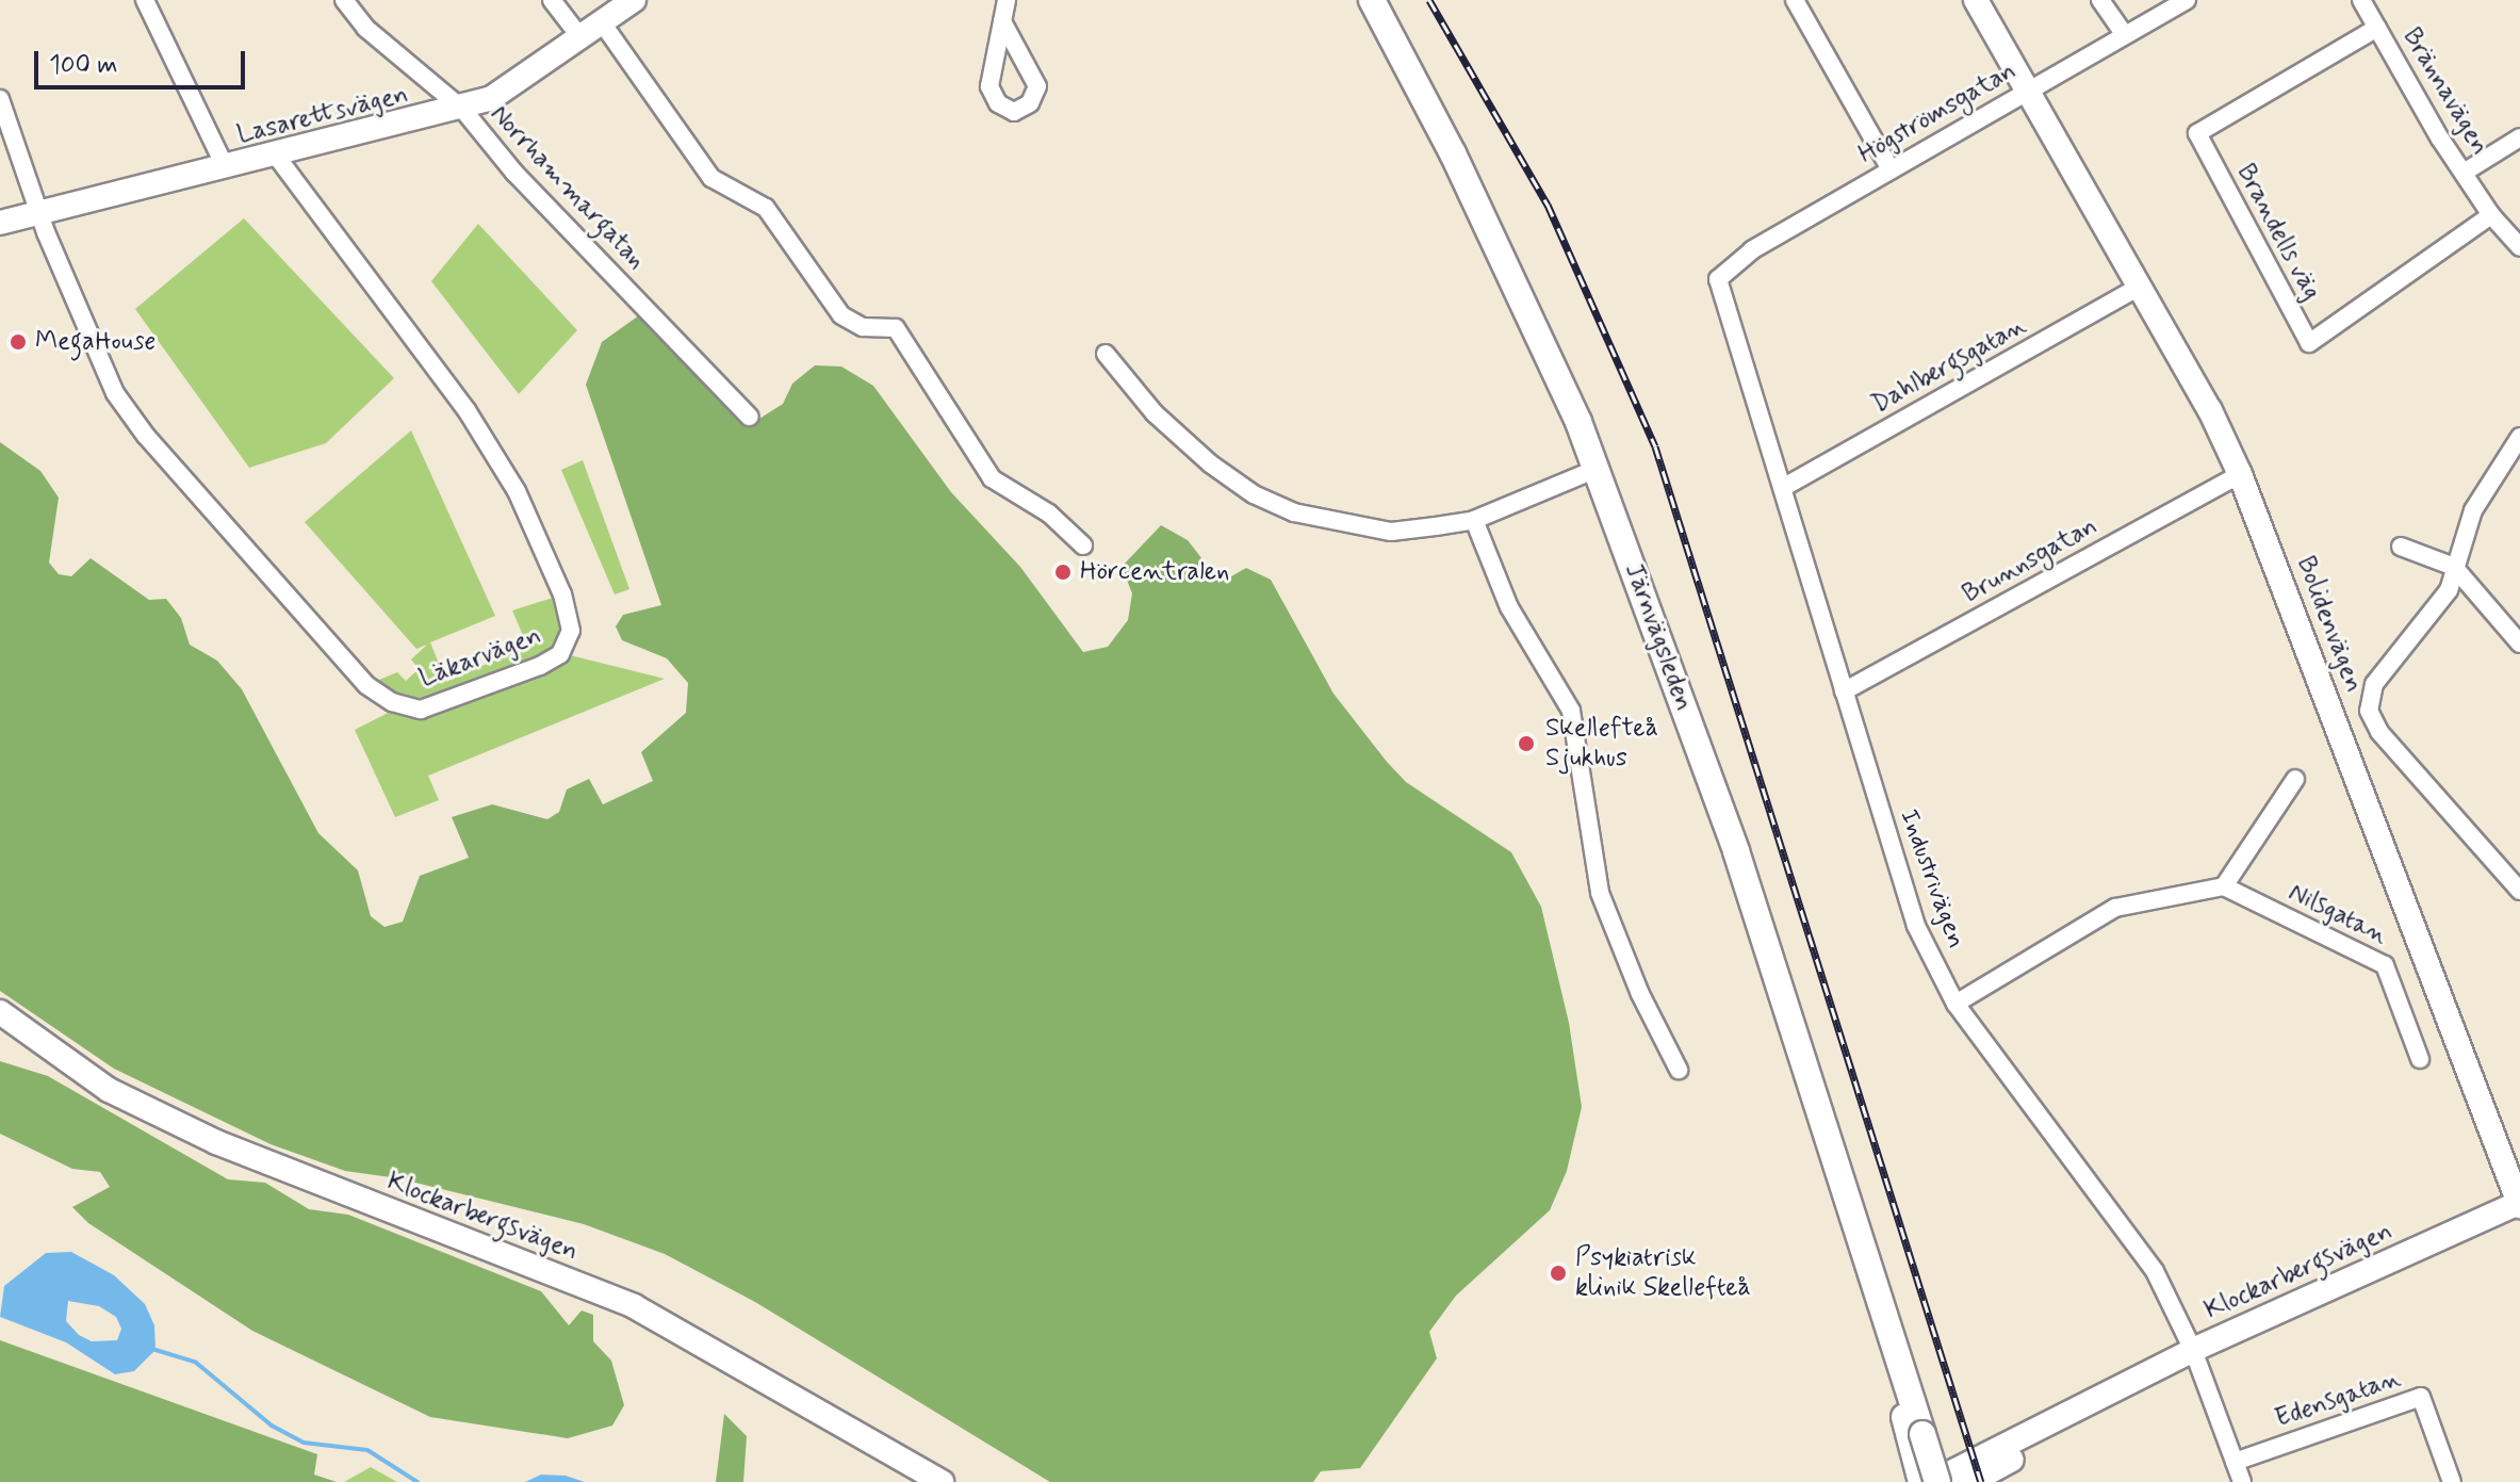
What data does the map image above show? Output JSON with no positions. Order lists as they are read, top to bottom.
{
  "streets": {
    "main road": [
      "Lasarettsvägen",
      "Bolidenvägen",
      "Järnvägsleden",
      "Klockarbergsvägen"
    ],
    "street": [
      "Brännavägen",
      "Högströmsgatan",
      "Norrhammargatan",
      "Brandells väg",
      "Dahlbergsgatan",
      "Brunnsgatan",
      "Läkarvägen",
      "Industrivägen",
      "Nilsgatan",
      "Edensgatan"
    ]
  },
  "crossings": [
    ["Brännavägen", "Brandells väg"],
    ["Högströmsgatan", "Bolidenvägen"],
    ["Högströmsgatan", "Industrivägen"],
    ["Lasarettsvägen", "Norrhammargatan"],
    ["Lasarettsvägen", "Läkarvägen"],
    ["Dahlbergsgatan", "Bolidenvägen"],
    ["Dahlbergsgatan", "Industrivägen"],
    ["Brunnsgatan", "Bolidenvägen"],
    ["Brunnsgatan", "Industrivägen"],
    ["Bolidenvägen", "Klockarbergsvägen"],
    ["Järnvägsleden", "Klockarbergsvägen"],
    ["Industrivägen", "Klockarbergsvägen"],
    ["Industrivägen", "Edensgatan"]
  ],
  "places": [
    "MegaHouse",
    "Hörcentralen",
    "Skellefteå Sjukhus",
    "Psykiatrisk klinik Skellefteå"
  ],
  "scale_bar": "100 m"
}
